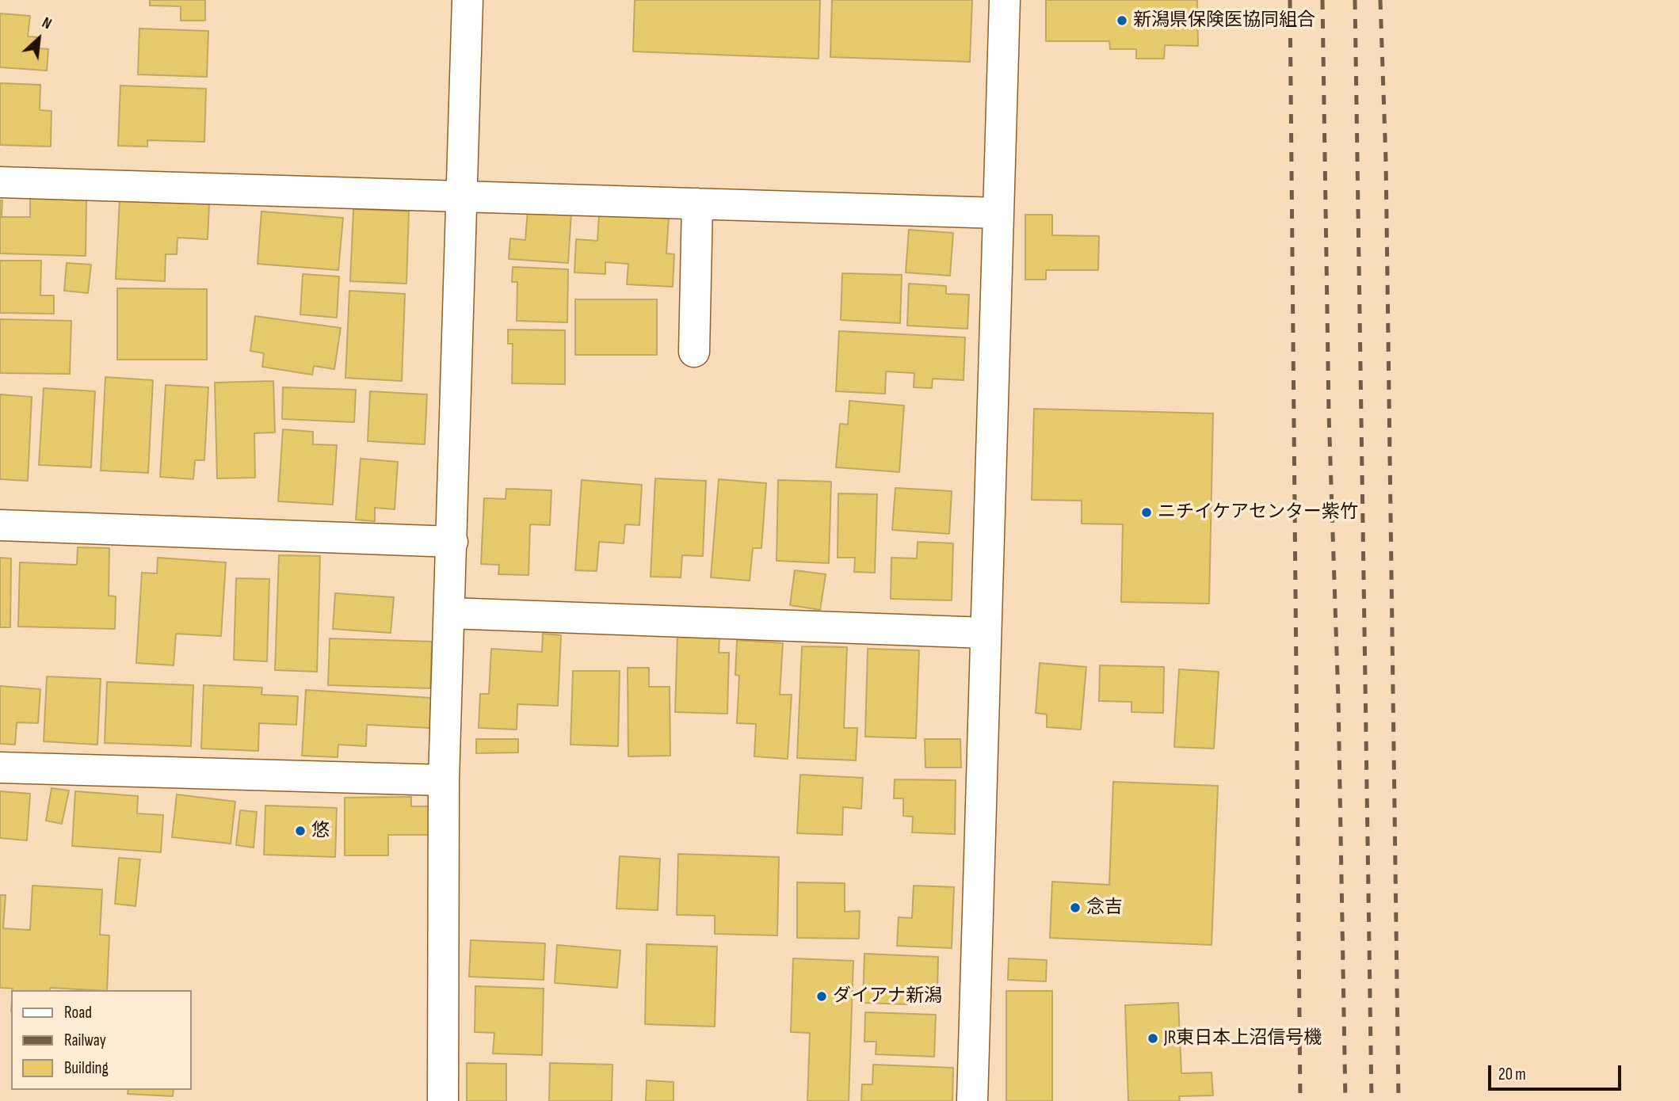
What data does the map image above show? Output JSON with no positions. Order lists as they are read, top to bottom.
{
  "places": [
    "新潟県保険医協同組合",
    "ニチイケアセンター紫竹",
    "悠",
    "念吉",
    "ダイアナ新潟",
    "JR東日本上沼信号機"
  ],
  "legend": ["Road", "Railway", "Building"],
  "scale_bar": "20 m",
  "north": "top right"
}
